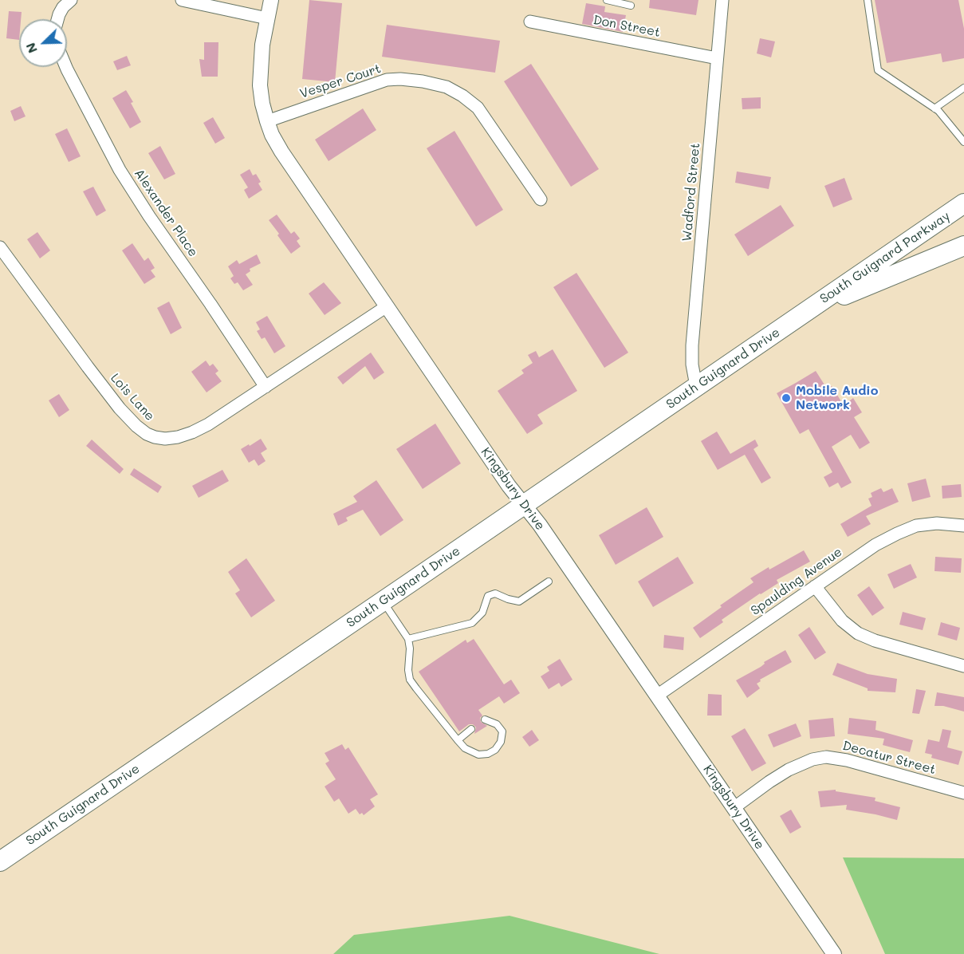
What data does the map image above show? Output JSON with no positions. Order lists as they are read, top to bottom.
{
  "streets": {
    "highway": ["South Guignard Parkway", "South Guignard Drive"],
    "street": [
      "Don Street",
      "Vesper Court",
      "Wadford Street",
      "Alexander Place",
      "Lois Lane",
      "Kingsbury Drive",
      "Spaulding Avenue",
      "Decatur Street"
    ]
  },
  "crossings": [
    ["Don Street", "Wadford Street"],
    ["Vesper Court", "Kingsbury Drive"],
    ["Wadford Street", "South Guignard Drive"],
    ["Alexander Place", "Lois Lane"],
    ["South Guignard Parkway", "South Guignard Drive"],
    ["South Guignard Drive", "Kingsbury Drive"],
    ["Lois Lane", "Kingsbury Drive"],
    ["Kingsbury Drive", "Spaulding Avenue"],
    ["Kingsbury Drive", "Decatur Street"]
  ],
  "places": ["Mobile Audio Network"],
  "north": "bottom left"
}
